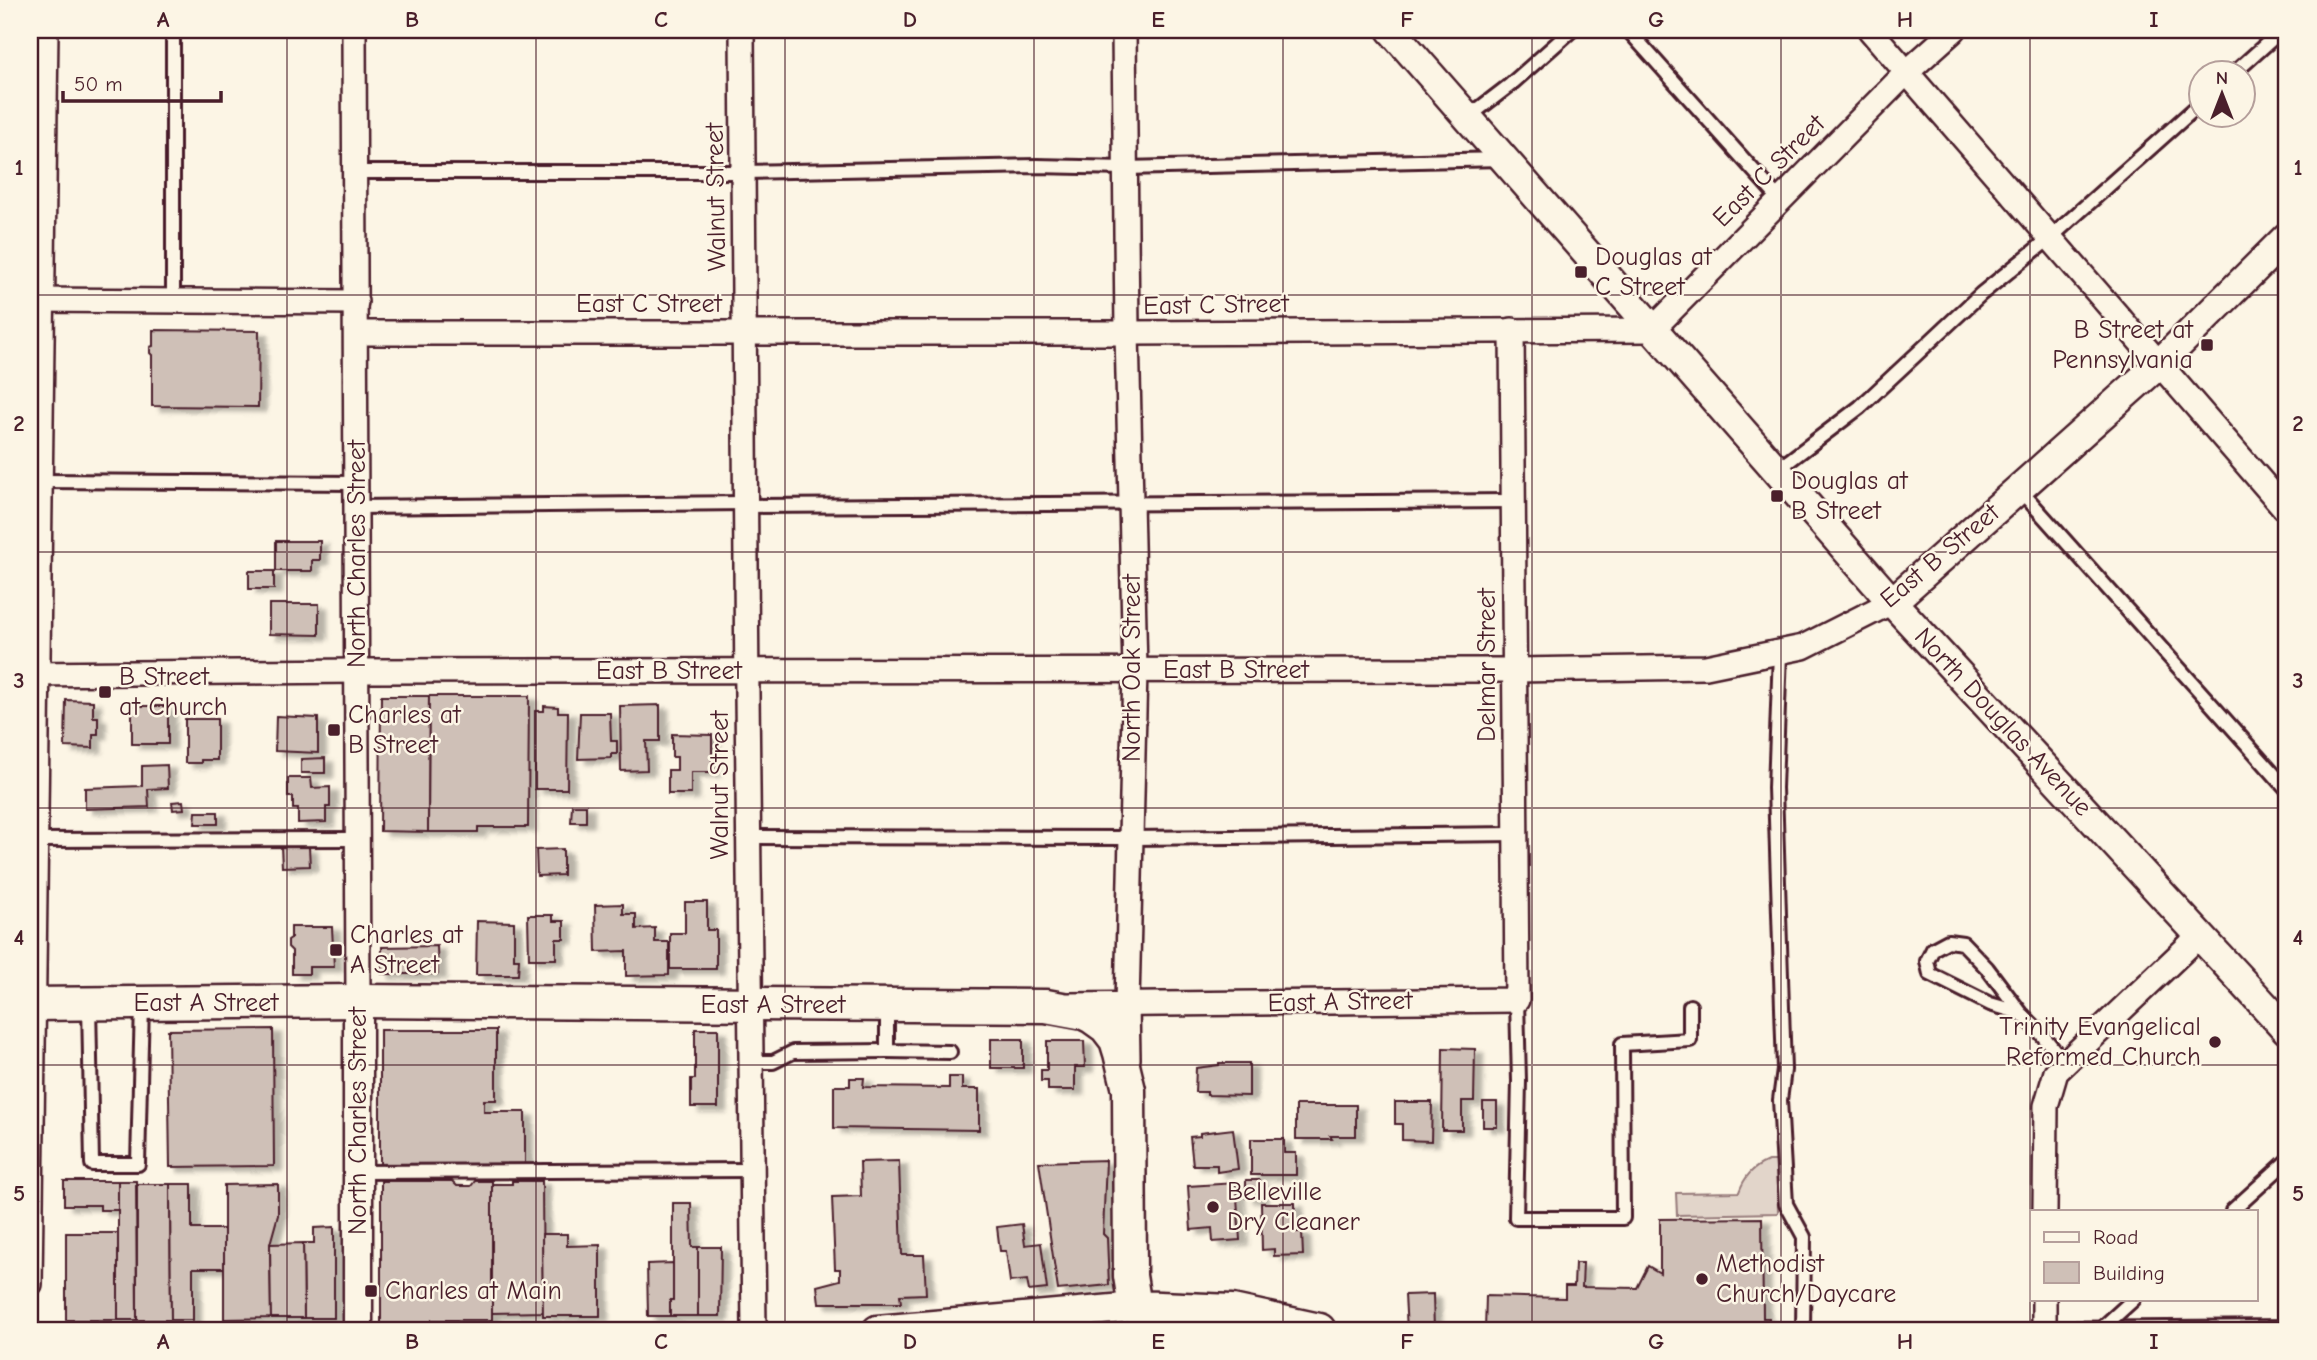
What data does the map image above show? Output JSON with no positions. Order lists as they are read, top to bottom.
{
  "streets": {
    "main road": ["North Oak Street", "East A Street"],
    "street": [
      "East C Street",
      "Walnut Street",
      "North Charles Street",
      "East B Street",
      "Delmar Street",
      "North Douglas Avenue"
    ]
  },
  "crossings": [
    ["East C Street", "Walnut Street"],
    ["East C Street", "North Charles Street"],
    ["East C Street", "Delmar Street"],
    ["East C Street", "North Oak Street"],
    ["East C Street", "North Douglas Avenue"],
    ["Walnut Street", "East B Street"],
    ["Walnut Street", "East A Street"],
    ["North Charles Street", "East B Street"],
    ["North Charles Street", "East A Street"],
    ["East B Street", "Delmar Street"],
    ["East B Street", "North Oak Street"],
    ["East B Street", "North Douglas Avenue"],
    ["Delmar Street", "East A Street"],
    ["North Oak Street", "East A Street"]
  ],
  "places": {
    "transit": [
      "Douglas at C Street",
      "B Street at Pennsylvania",
      "Douglas at B Street",
      "B Street at Church",
      "Charles at B Street",
      "Charles at A Street",
      "Charles at Main"
    ],
    "other": ["Trinity Evangelical Reformed Church", "Belleville Dry Cleaner", "Methodist Church/Daycare"]
  },
  "legend": ["Road", "Building"],
  "scale_bar": "50 m",
  "north": "top",
  "grid": {
    "columns": [
      "A",
      "B",
      "C",
      "D",
      "E",
      "F",
      "G",
      "H",
      "I"
    ],
    "rows": [
      "1",
      "2",
      "3",
      "4",
      "5"
    ]
  }
}
